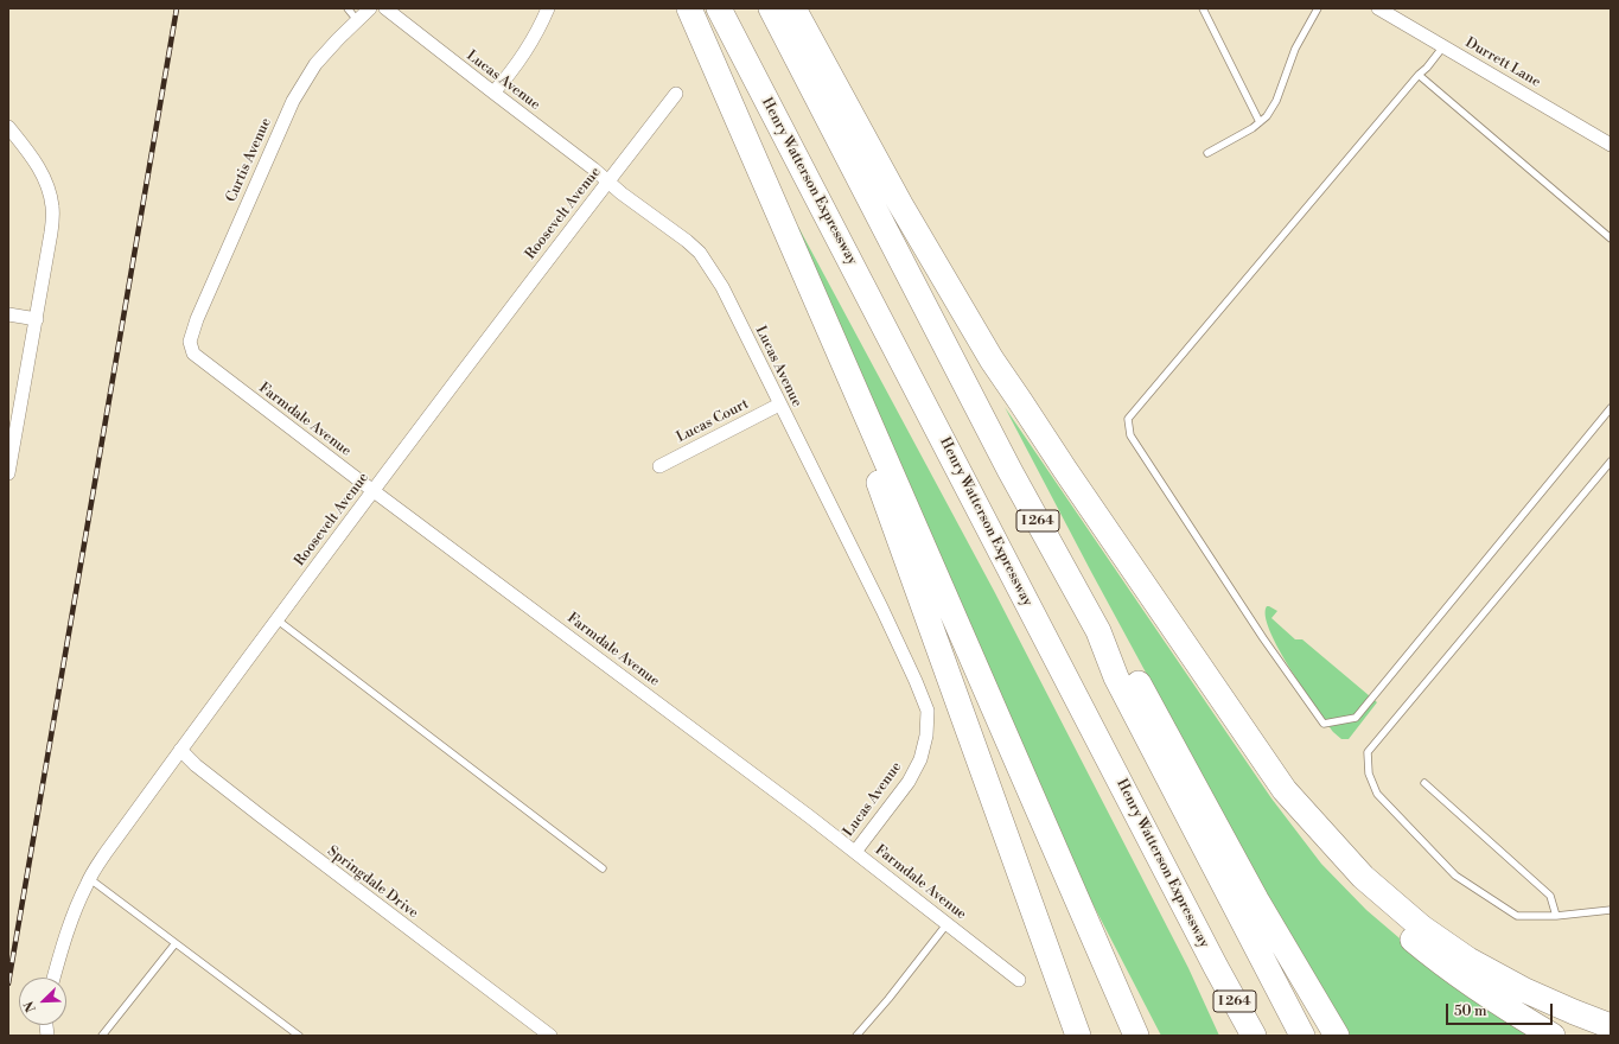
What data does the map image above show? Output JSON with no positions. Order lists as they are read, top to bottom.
{
  "streets": {
    "highway": ["Henry Watterson Expressway", "I 264"],
    "street": [
      "Durrett Lane",
      "Lucas Avenue",
      "Curtis Avenue",
      "Roosevelt Avenue",
      "Farmdale Avenue",
      "Lucas Court",
      "Springdale Drive"
    ]
  },
  "crossings": [
    ["Lucas Avenue", "Roosevelt Avenue"],
    ["Lucas Avenue", "Farmdale Avenue"],
    ["Lucas Avenue", "Lucas Court"],
    ["Curtis Avenue", "Farmdale Avenue"],
    ["Roosevelt Avenue", "Farmdale Avenue"],
    ["Roosevelt Avenue", "Springdale Drive"]
  ],
  "scale_bar": "50 m",
  "north": "bottom left"
}
